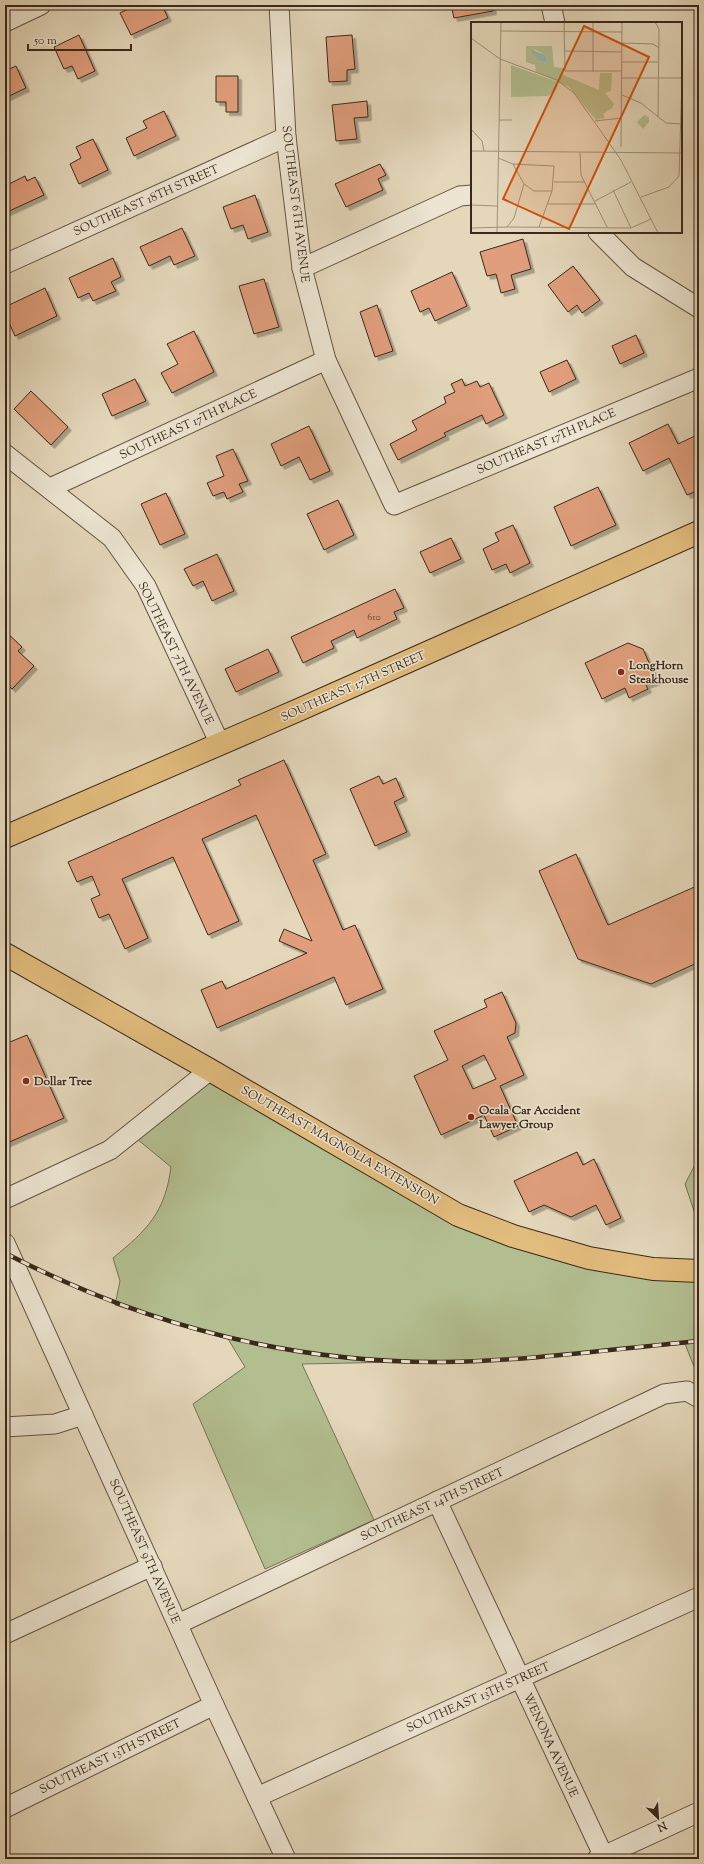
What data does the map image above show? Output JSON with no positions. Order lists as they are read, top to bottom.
{
  "streets": {
    "main road": ["SOUTHEAST 17TH STREET", "SOUTHEAST MAGNOLIA EXTENSION"],
    "street": [
      "SOUTHEAST 18TH STREET",
      "SOUTHEAST 6TH AVENUE",
      "SOUTHEAST 17TH PLACE",
      "SOUTHEAST 7TH AVENUE",
      "SOUTHEAST 14TH STREET",
      "SOUTHEAST 9TH AVENUE",
      "SOUTHEAST 13TH STREET",
      "WENONA AVENUE"
    ]
  },
  "crossings": [
    ["SOUTHEAST 18TH STREET", "SOUTHEAST 6TH AVENUE"],
    ["SOUTHEAST 6TH AVENUE", "SOUTHEAST 17TH PLACE"],
    ["SOUTHEAST 17TH PLACE", "SOUTHEAST 7TH AVENUE"],
    ["SOUTHEAST 7TH AVENUE", "SOUTHEAST 17TH STREET"],
    ["SOUTHEAST 14TH STREET", "SOUTHEAST 9TH AVENUE"],
    ["SOUTHEAST 14TH STREET", "WENONA AVENUE"],
    ["SOUTHEAST 9TH AVENUE", "SOUTHEAST 13TH STREET"],
    ["SOUTHEAST 13TH STREET", "WENONA AVENUE"]
  ],
  "places": ["LongHorn Steakhouse", "Dollar Tree", "Ocala Car Accident Lawyer Group"],
  "house_numbers": ["610"],
  "scale_bar": "50 m",
  "north": "bottom right"
}
